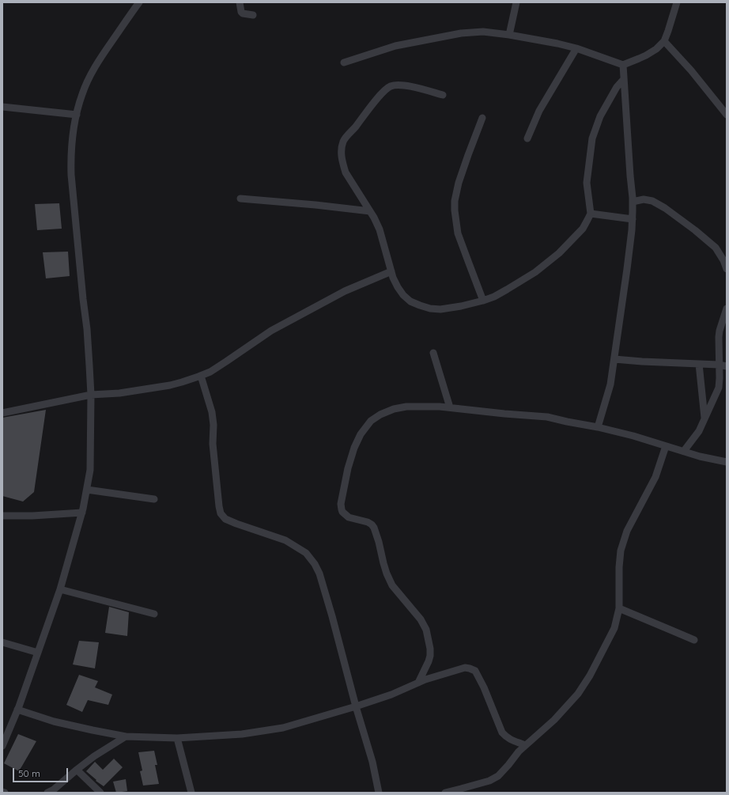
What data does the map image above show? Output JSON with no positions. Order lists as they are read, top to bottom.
{
  "scale_bar": "50 m"
}
